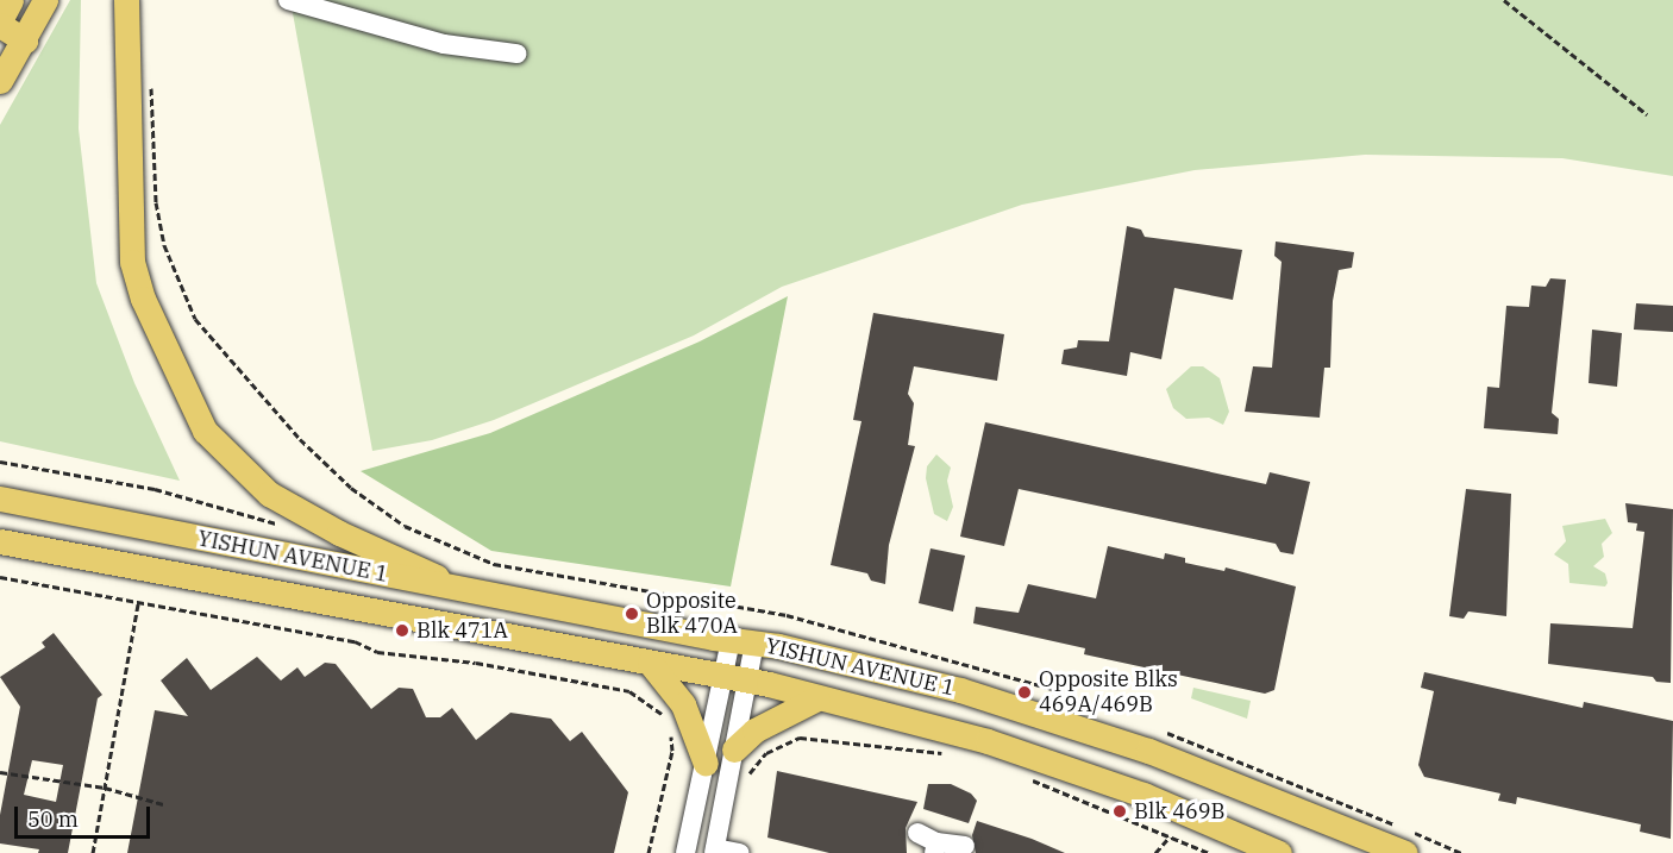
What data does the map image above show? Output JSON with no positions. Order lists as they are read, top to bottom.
{
  "streets": {
    "main road": ["YISHUN AVENUE 1"]
  },
  "places": [
    "Opposite Blk 470A",
    "Blk 471A",
    "Opposite Blks 469A/469B",
    "Blk 469B"
  ],
  "scale_bar": "50 m"
}
